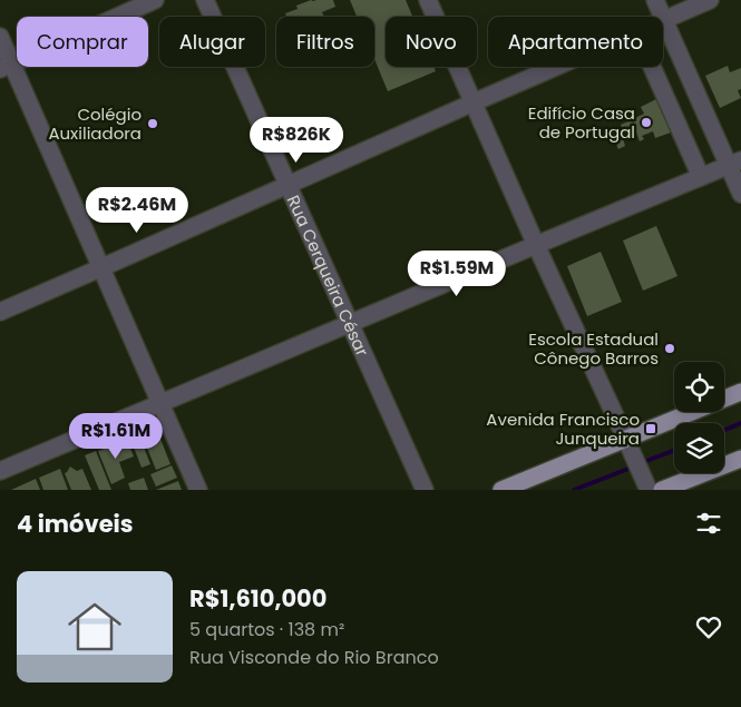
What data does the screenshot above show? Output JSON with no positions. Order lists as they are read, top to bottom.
{
  "streets": {
    "street": ["Rua Cerqueira César"]
  },
  "places": {
    "other": ["Edifício Casa de Portugal", "Colégio Auxiliadora", "Escola Estadual Cônego Barros"],
    "transit": ["Avenida Francisco Junqueira"]
  },
  "page": {
    "chip": [
      "Comprar",
      "Alugar",
      "Filtros",
      "Novo",
      "Apartamento"
    ],
    "price": [
      "R$826K",
      "R$2.46M",
      "R$1.59M",
      "R$1.61M"
    ],
    "heading": "4 imóveis",
    "list": [
      {
        "name": "R$1,610,000",
        "note": "5 quartos · 138 m² · Rua Visconde do Rio Branco"
      }
    ]
  }
}
